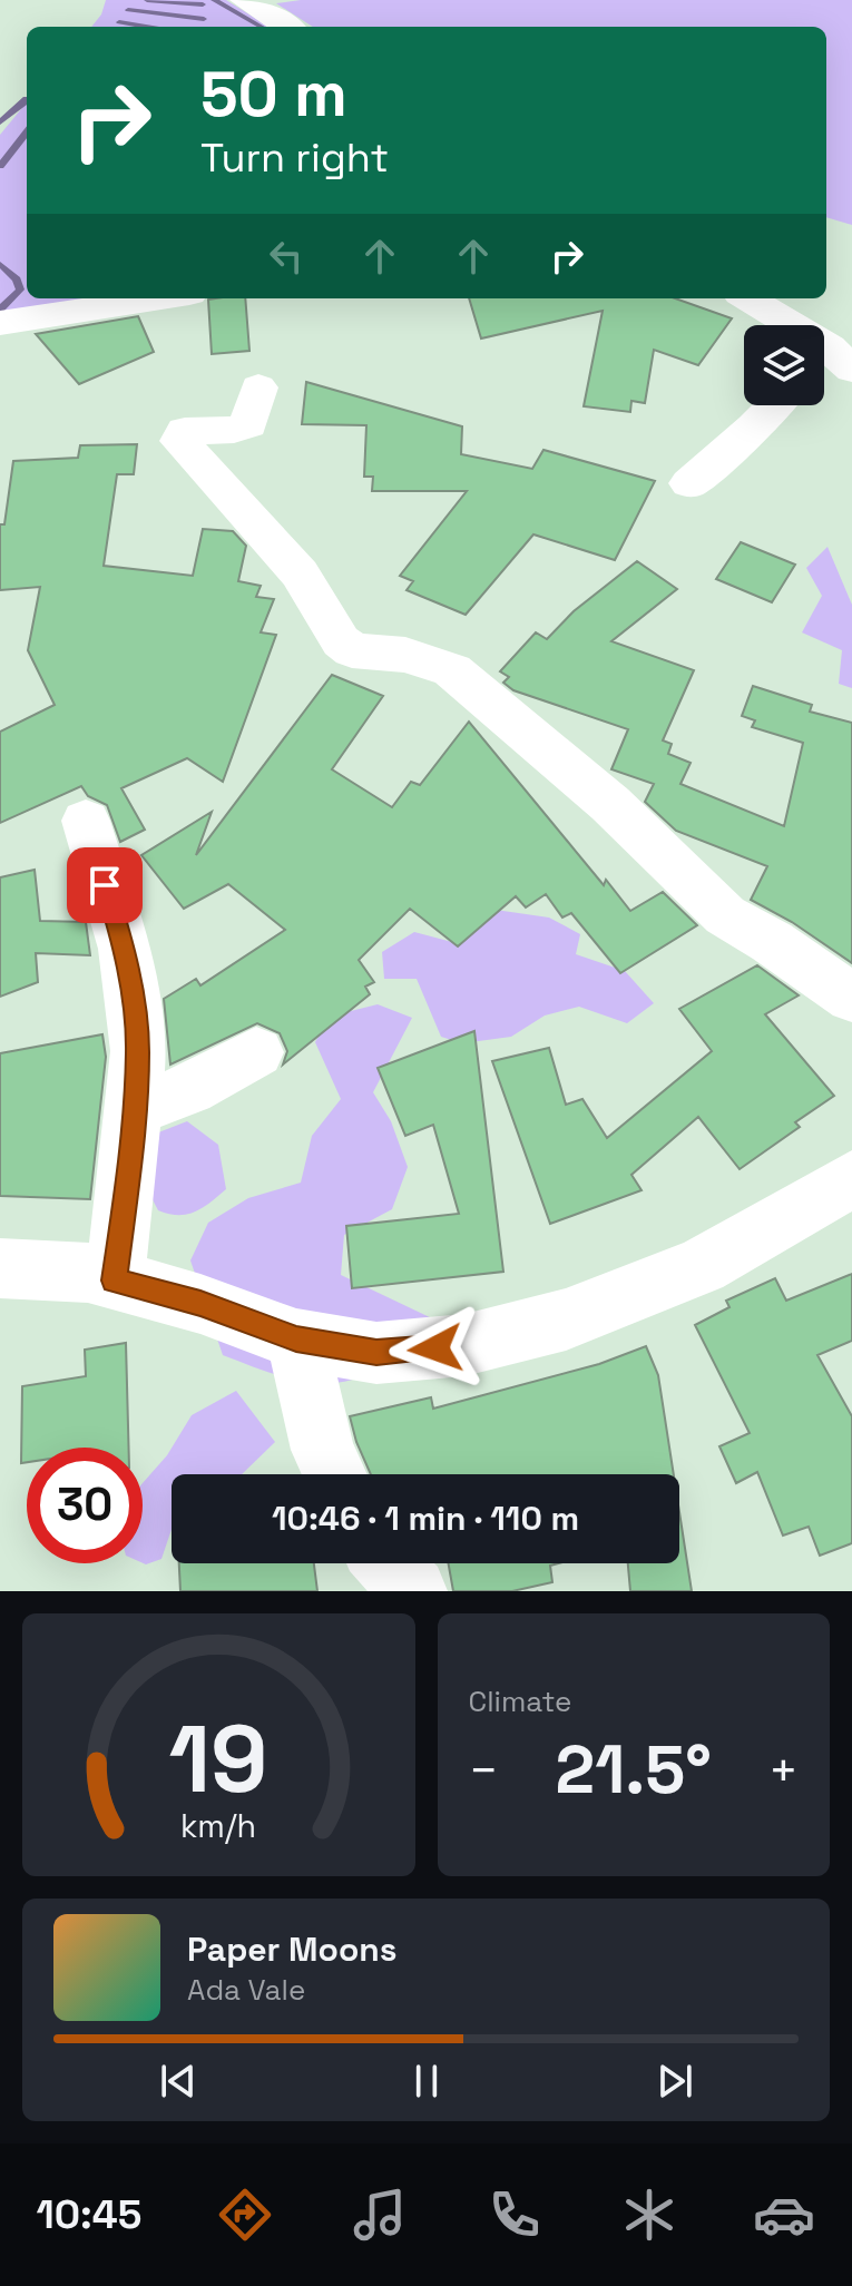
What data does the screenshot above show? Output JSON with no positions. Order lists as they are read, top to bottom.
{
  "page": {
    "turn": ["50 m", "Turn right"],
    "limit": "30",
    "trip": "10:46 · 1 min · 110 m",
    "tile": "Climate",
    "heat": ["−", "21.5°", "+"],
    "song": ["Paper Moons", "Ada Vale"],
    "tabs": "10:45",
    "gauge": ["19", "km/h"]
  }
}
